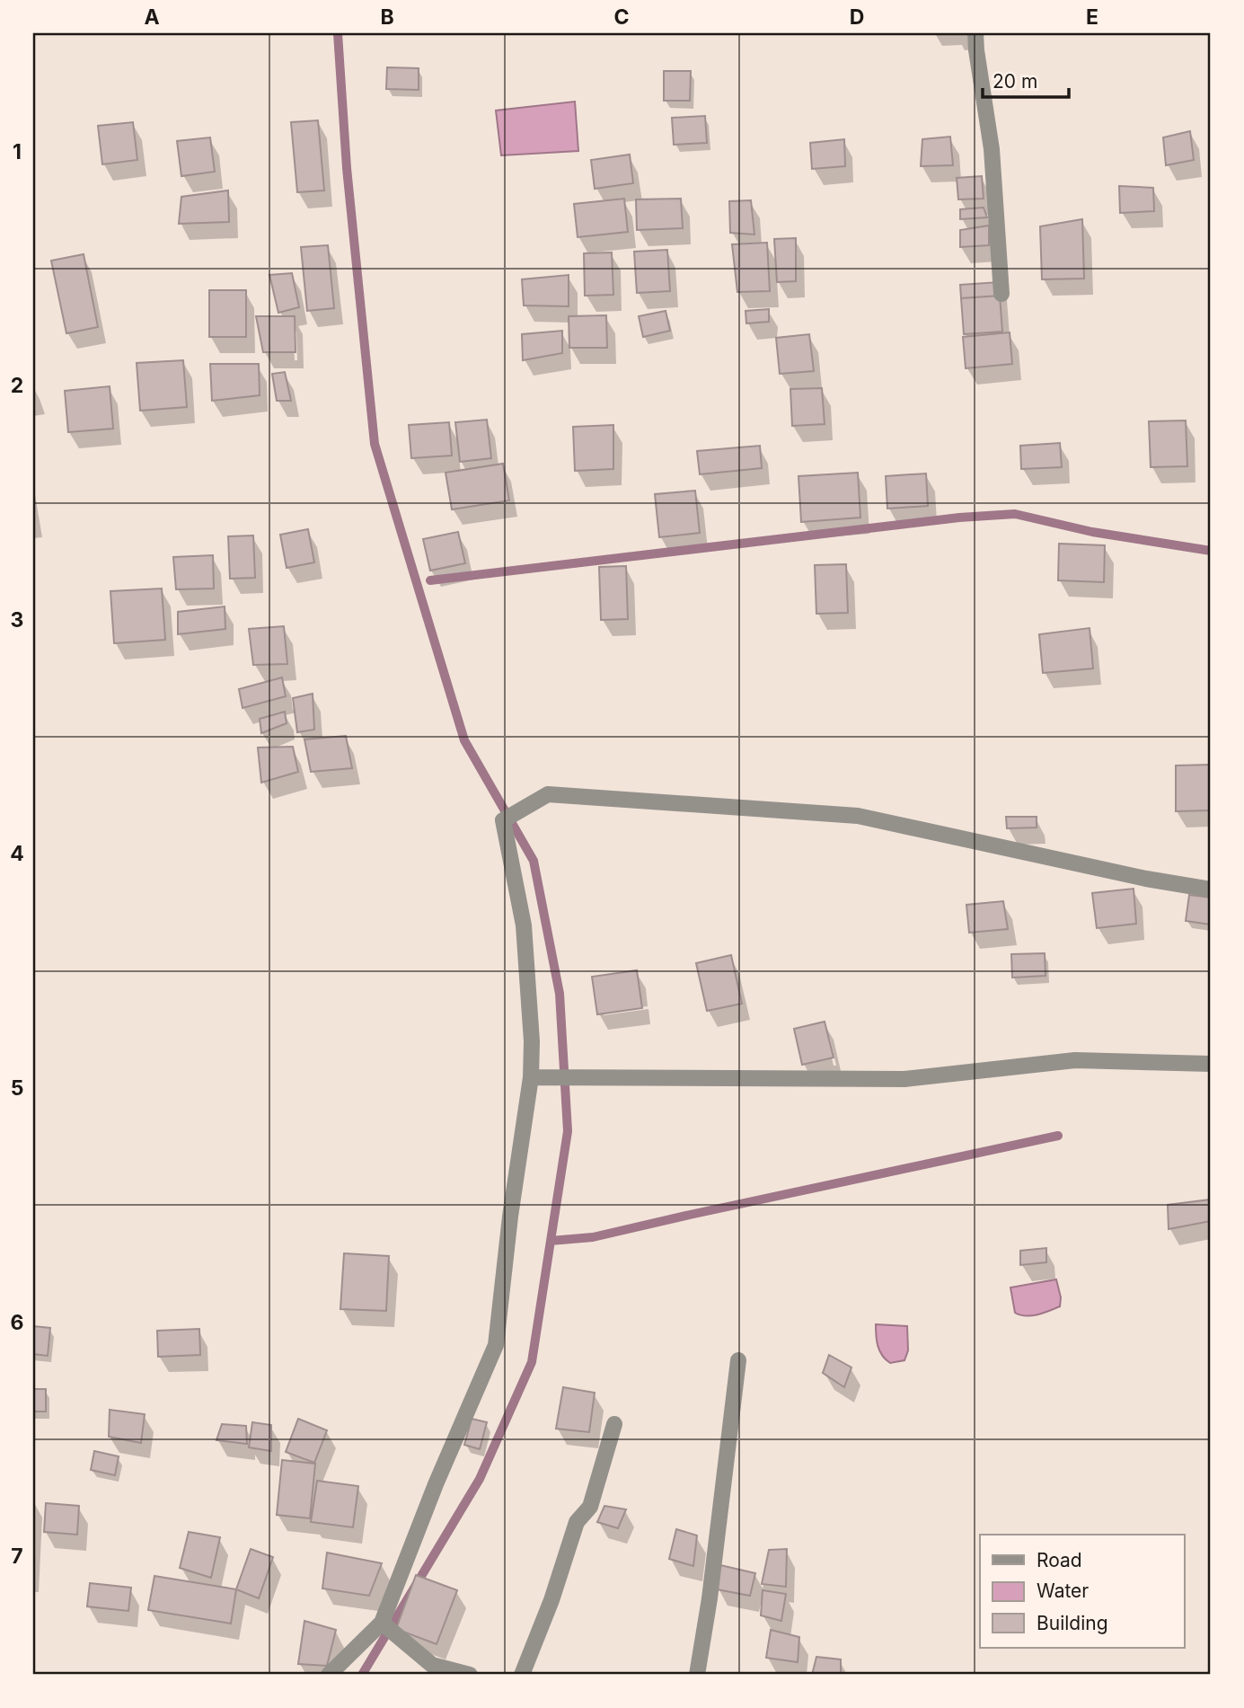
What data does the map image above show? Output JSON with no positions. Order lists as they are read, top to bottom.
{
  "legend": ["Road", "Water", "Building"],
  "scale_bar": "20 m",
  "grid": {
    "columns": [
      "A",
      "B",
      "C",
      "D",
      "E"
    ],
    "rows": [
      "1",
      "2",
      "3",
      "4",
      "5",
      "6",
      "7"
    ]
  }
}
